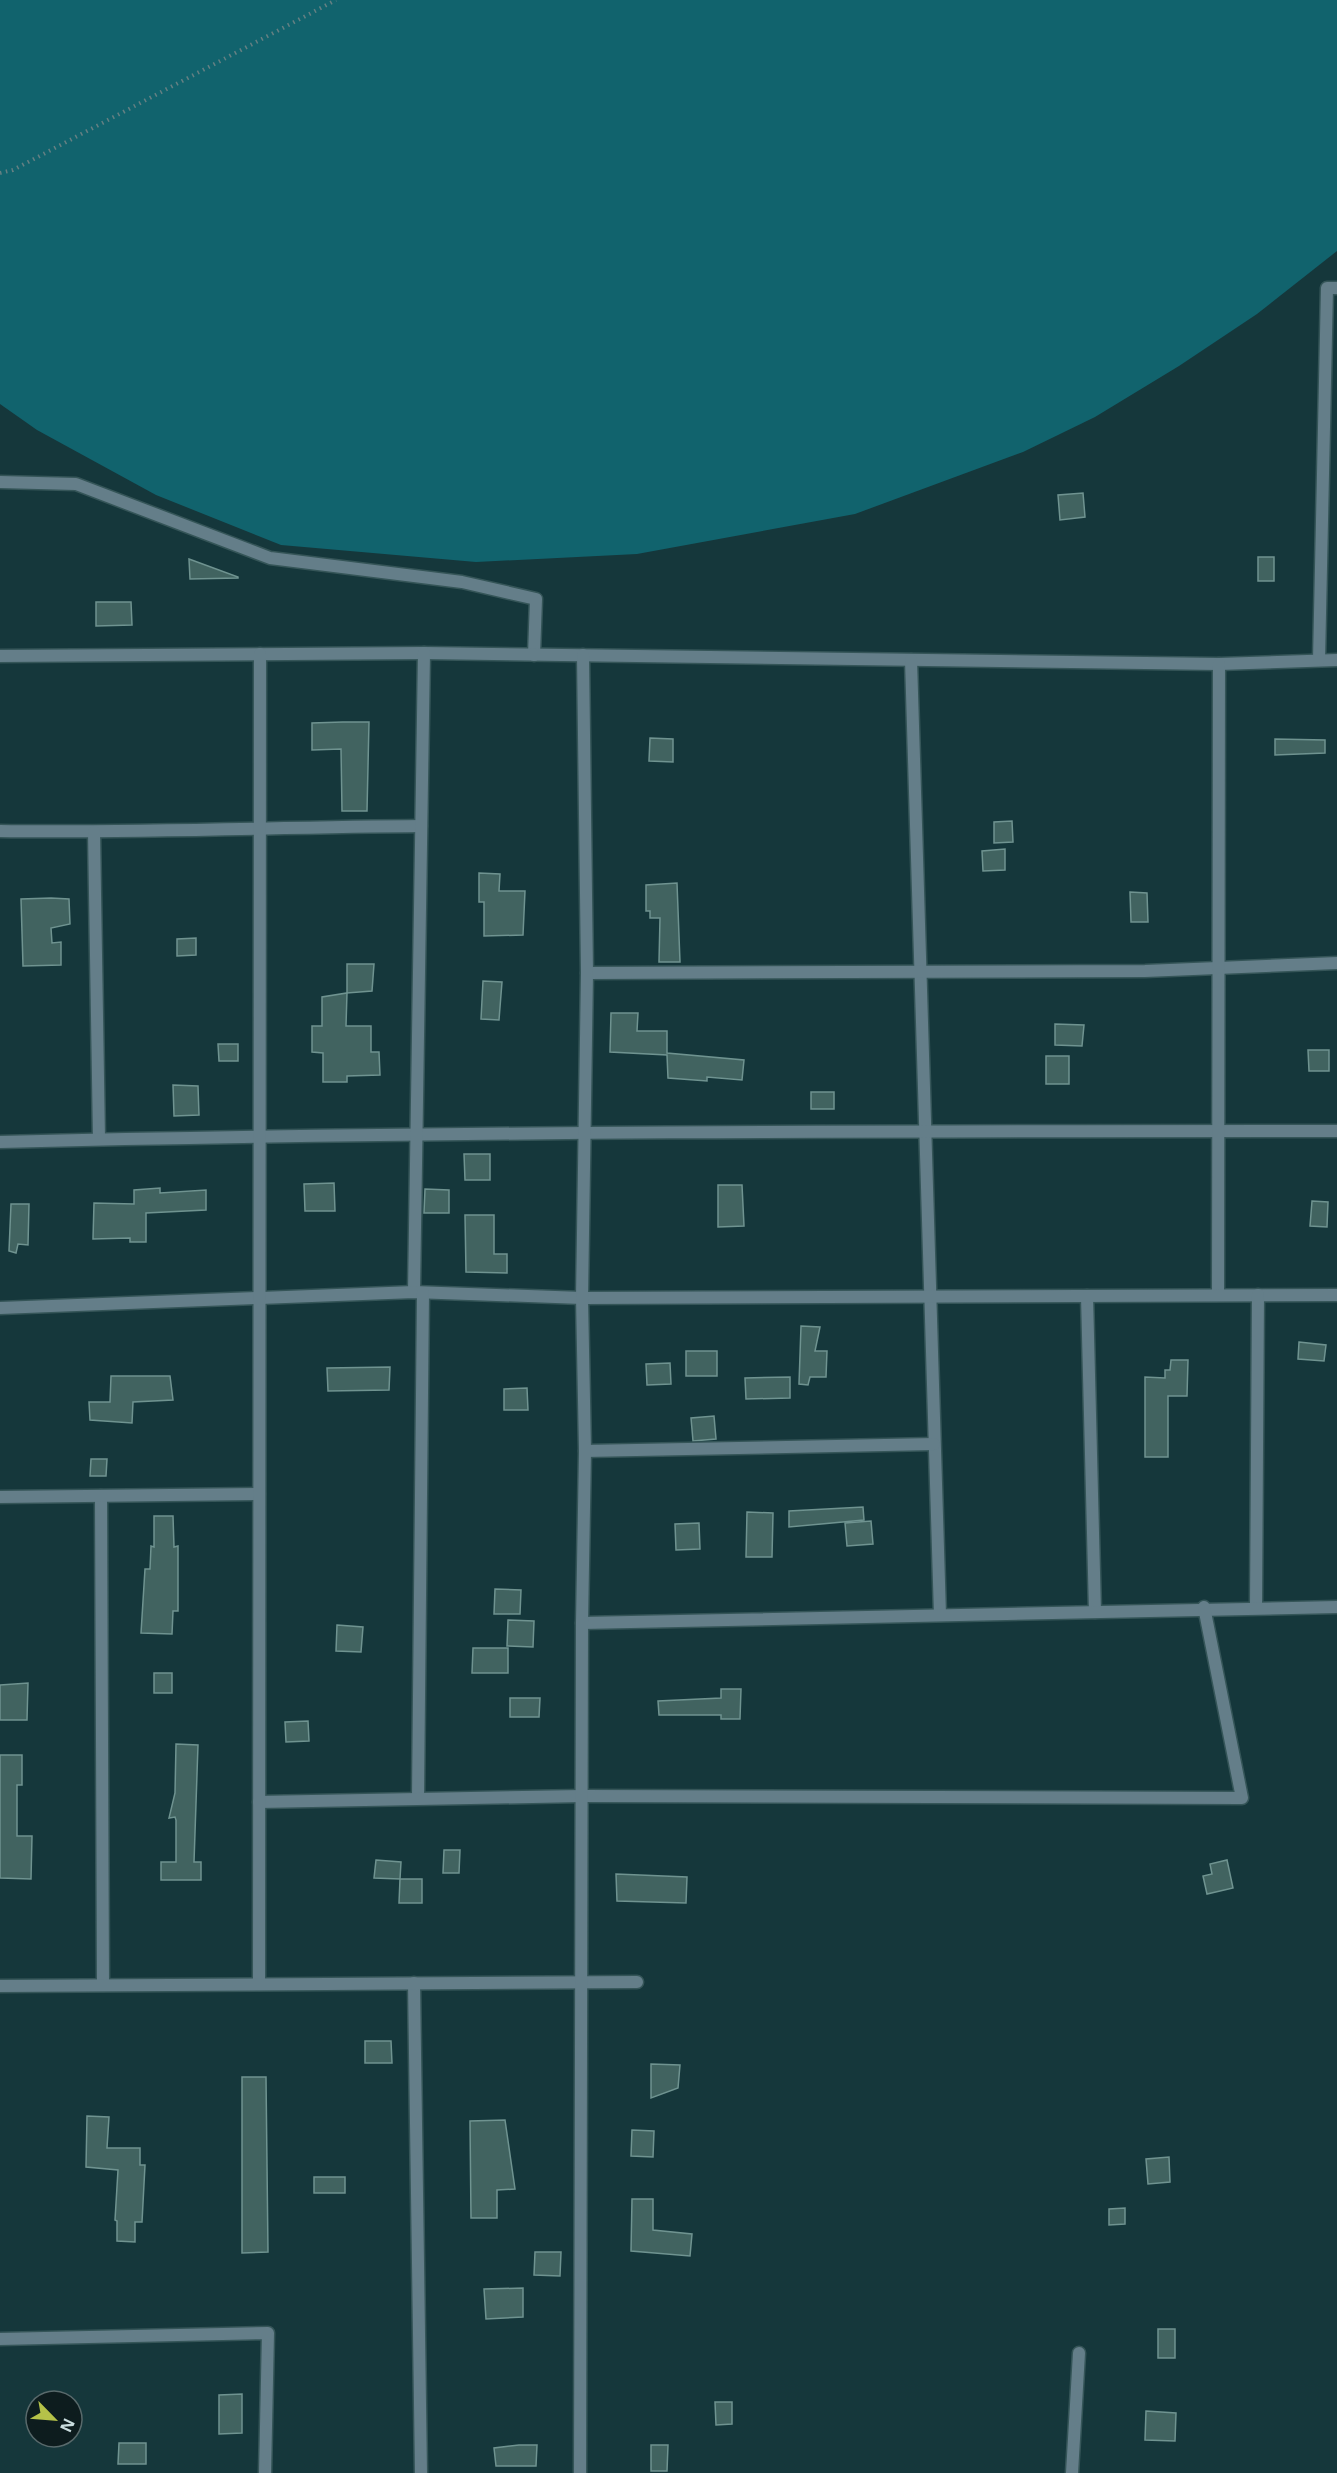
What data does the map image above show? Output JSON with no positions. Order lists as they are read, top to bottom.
{
  "north": "bottom right"
}
